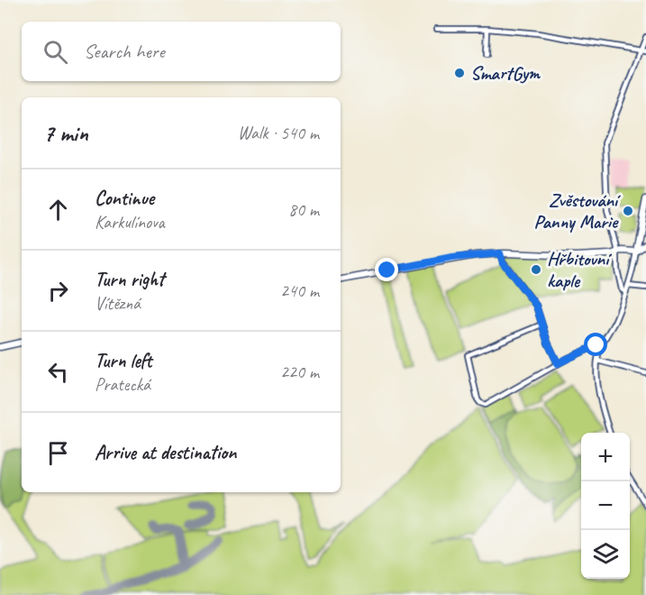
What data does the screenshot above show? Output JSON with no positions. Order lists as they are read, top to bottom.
{
  "places": ["SmartGym", "Zvěstování Panny Marie", "Hřbitovní kaple"],
  "page": {
    "search": "Search here",
    "heading": ["7 min", "Walk · 540 m"],
    "list": [
      ["Continue", "Karkulínova", "80 m"],
      ["Turn right", "Vítězná", "240 m"],
      ["Turn left", "Pratecká", "220 m"],
      "Arrive at destination"
    ],
    "map_buttons": ["+", "−"]
  }
}
